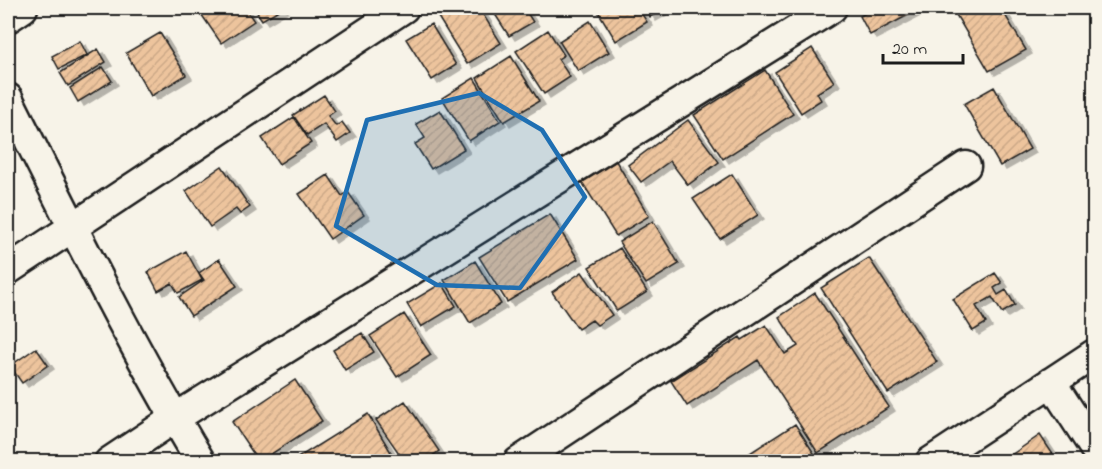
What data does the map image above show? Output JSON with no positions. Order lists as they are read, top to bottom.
{
  "scale_bar": "20 m"
}
